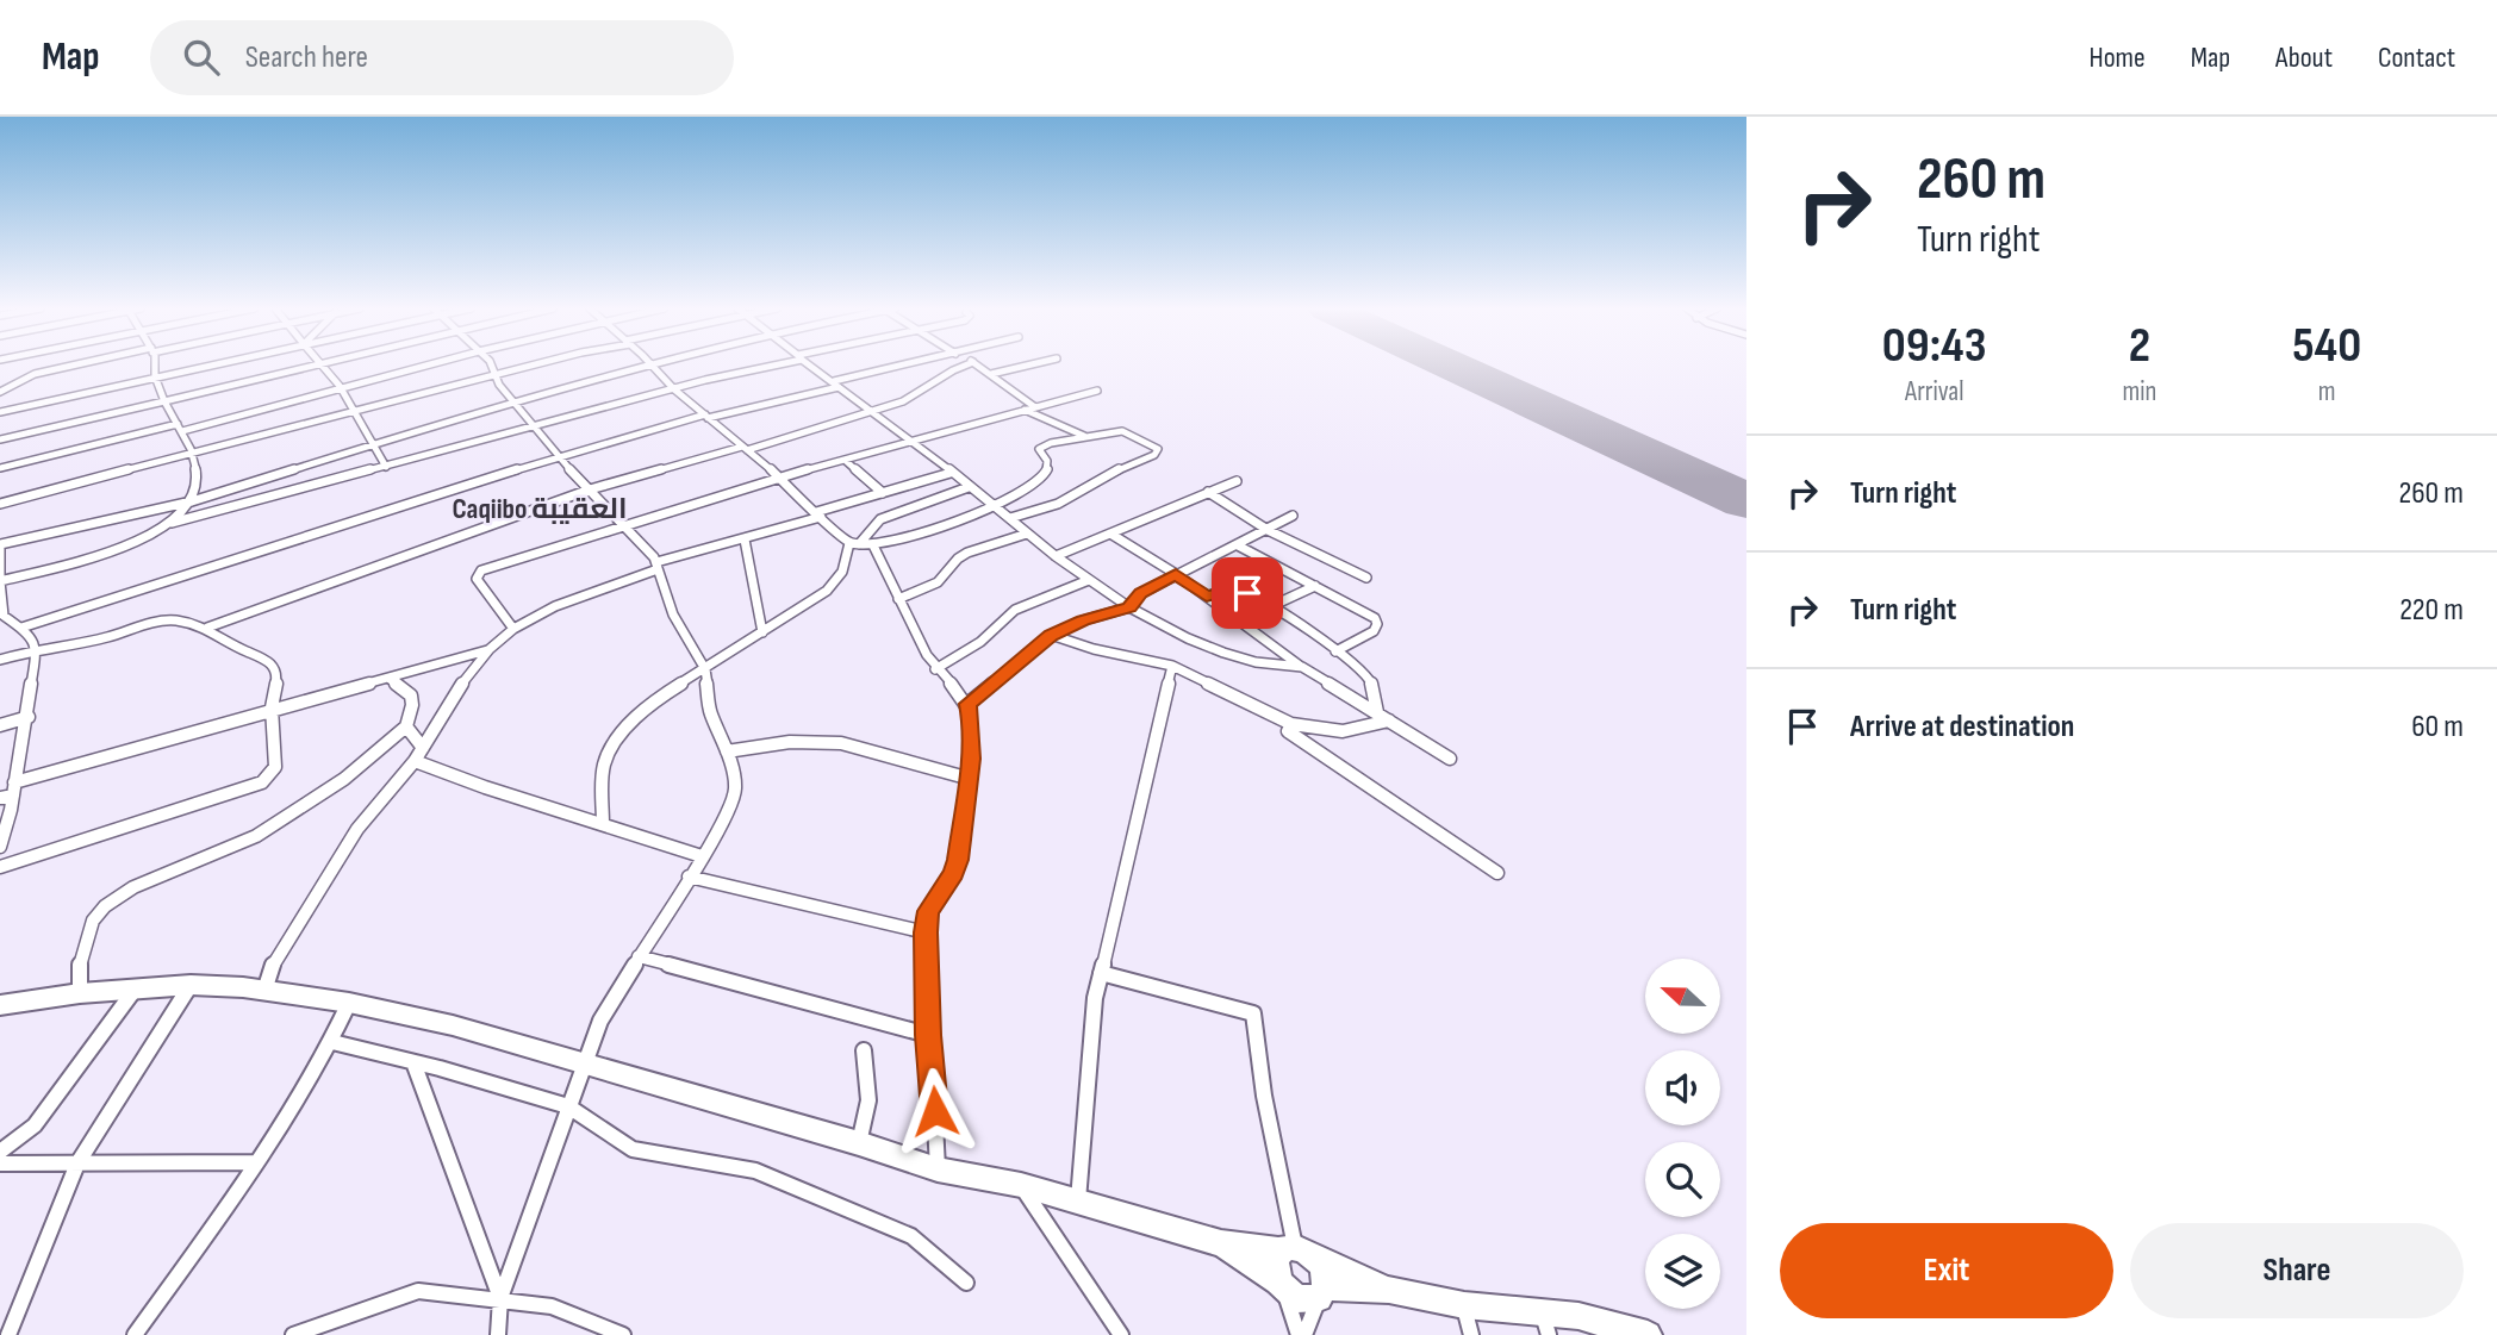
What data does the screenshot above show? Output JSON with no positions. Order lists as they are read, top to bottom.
{
  "districts": ["Caqiibo العقيبة"],
  "north": "left",
  "page": {
    "header": "Map",
    "search": "Search here",
    "nav": [
      "Home",
      "Map",
      "About",
      "Contact"
    ],
    "turn": ["260 m", "Turn right"],
    "eta": [
      "09:43",
      "Arrival",
      "2",
      "min",
      "540",
      "m"
    ],
    "list": [
      {
        "name": "Turn right",
        "value": "260 m"
      },
      {
        "name": "Turn right",
        "value": "220 m"
      },
      {
        "name": "Arrive at destination",
        "value": "60 m"
      }
    ],
    "buttons": ["Exit", "Share"]
  }
}
